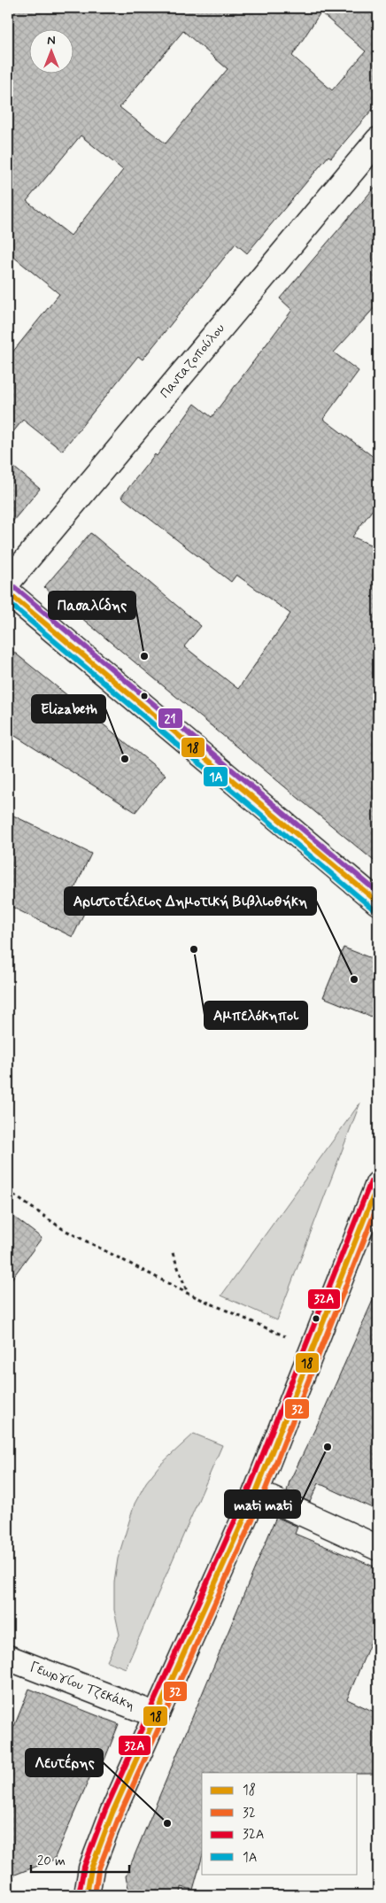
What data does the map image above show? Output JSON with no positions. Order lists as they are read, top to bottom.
{
  "streets": {
    "main road": ["Πανταζοπούλου", "Γεωργίου Τζεκάκη"]
  },
  "places": [
    "Πασαλίδης",
    "Elizabeth",
    "Αμπελόκηποι",
    "Αριστοτέλειος Δημοτική Βιβλιοθήκη",
    "mati mati",
    "Λευτέρης"
  ],
  "lines": [
    "transit line 21",
    "transit line 18",
    "transit line 1Α",
    "transit line 32Α",
    "transit line 32"
  ],
  "legend": [
    "18",
    "32",
    "32Α",
    "1Α"
  ],
  "scale_bar": "20 m",
  "north": "top"
}
